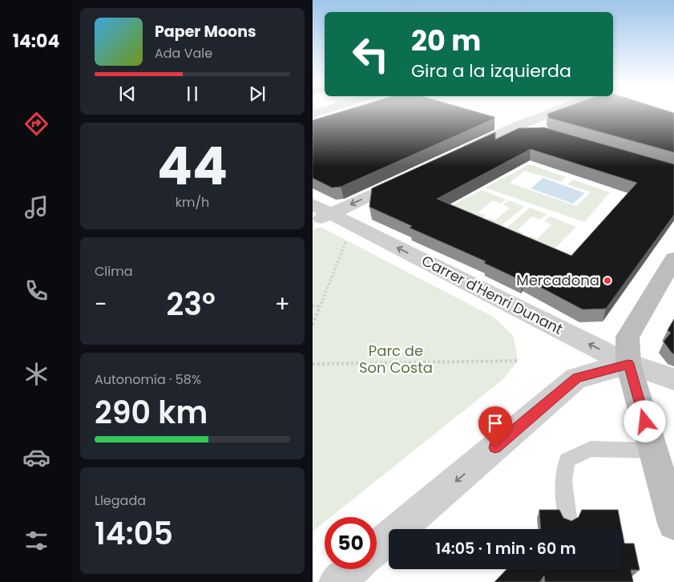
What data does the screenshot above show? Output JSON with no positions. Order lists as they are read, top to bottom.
{
  "streets": {
    "street": ["Carrer d'Henri Dunant"]
  },
  "one_way": ["Carrer d'Henri Dunant"],
  "parks": ["Parc de Son Costa"],
  "places": ["Mercadona"],
  "page": {
    "tabs": "14:04",
    "turn": ["20 m", "Gira a la izquierda"],
    "song": ["Paper Moons", "Ada Vale"],
    "tile": [
      ["44", "km/h"],
      "Clima",
      ["Autonomía · 58%", "290 km"],
      ["Llegada", "14:05"]
    ],
    "heat": ["−", "23°", "+"],
    "limit": "50",
    "trip": "14:05 · 1 min · 60 m"
  }
}
